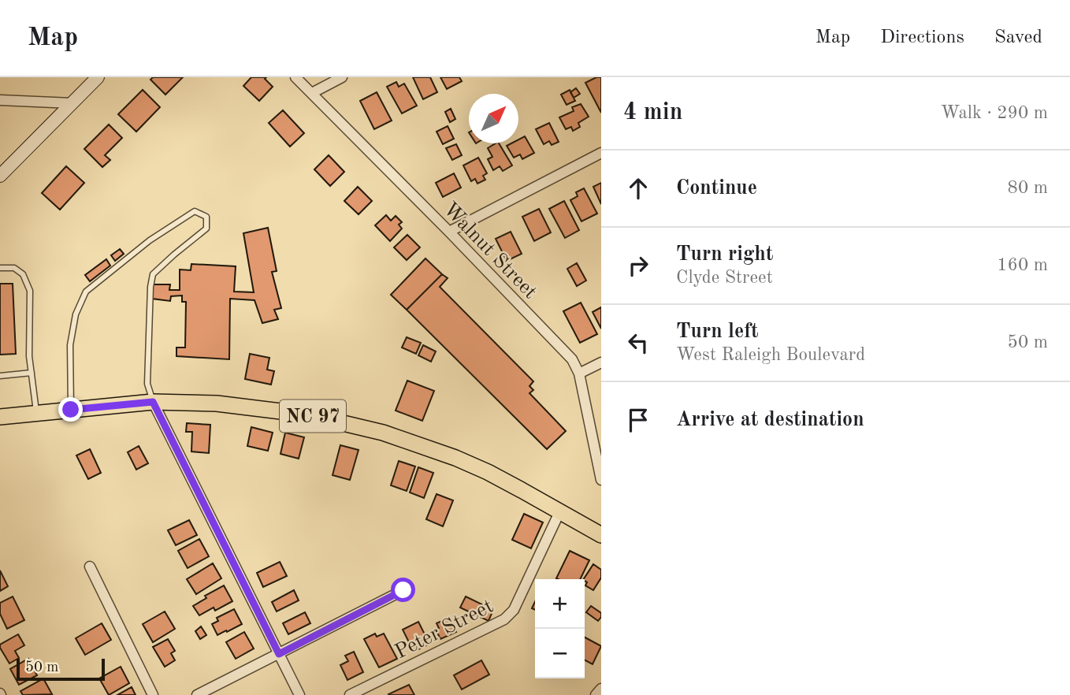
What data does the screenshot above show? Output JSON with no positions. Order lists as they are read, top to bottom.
{
  "streets": {
    "main road": ["NC 97"],
    "street": ["Walnut Street", "Peter Street"]
  },
  "crossings": [
    ["NC 97", "Peter Street"]
  ],
  "scale_bar": "50 m",
  "north": "top right",
  "page": {
    "header": "Map",
    "nav": ["Map", "Directions", "Saved"],
    "heading": ["4 min", "Walk · 290 m"],
    "list": [
      ["Continue", "80 m"],
      ["Turn right", "Clyde Street", "160 m"],
      ["Turn left", "West Raleigh Boulevard", "50 m"],
      "Arrive at destination"
    ],
    "map_buttons": ["+", "−"],
    "scale": "50 m"
  }
}
